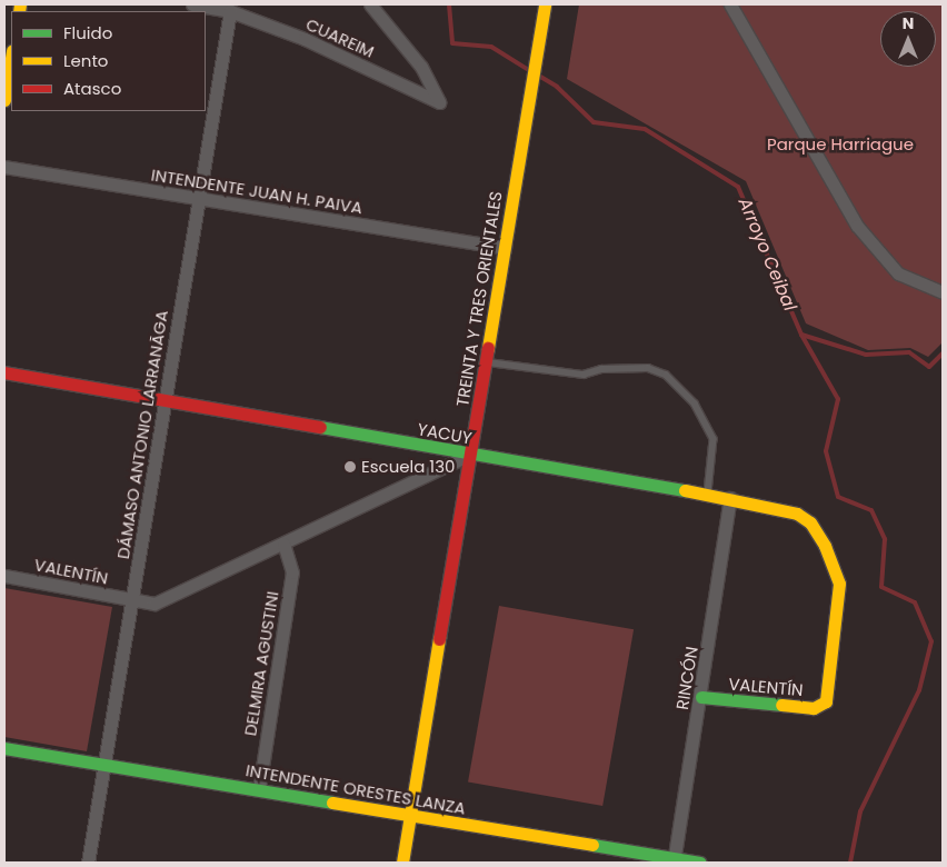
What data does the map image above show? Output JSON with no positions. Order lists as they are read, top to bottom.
{
  "streets": {
    "street": [
      "CUAREIM",
      "INTENDENTE JUAN H. PAIVA",
      "TREINTA Y TRES ORIENTALES",
      "YACUY",
      "DÁMASO ANTONIO LARRANÃGA",
      "VALENTÍN",
      "DELMIRA AGUSTINI",
      "RINCÓN",
      "INTENDENTE ORESTES LANZA"
    ]
  },
  "crossings": [
    ["CUAREIM", "DÁMASO ANTONIO LARRANÃGA"],
    ["INTENDENTE JUAN H. PAIVA", "TREINTA Y TRES ORIENTALES"],
    ["INTENDENTE JUAN H. PAIVA", "DÁMASO ANTONIO LARRANÃGA"],
    ["TREINTA Y TRES ORIENTALES", "YACUY"],
    ["TREINTA Y TRES ORIENTALES", "VALENTÍN"],
    ["TREINTA Y TRES ORIENTALES", "INTENDENTE ORESTES LANZA"],
    ["YACUY", "DÁMASO ANTONIO LARRANÃGA"],
    ["YACUY", "VALENTÍN"],
    ["YACUY", "RINCÓN"],
    ["DÁMASO ANTONIO LARRANÃGA", "VALENTÍN"],
    ["DÁMASO ANTONIO LARRANÃGA", "INTENDENTE ORESTES LANZA"],
    ["VALENTÍN", "DELMIRA AGUSTINI"],
    ["VALENTÍN", "RINCÓN"],
    ["DELMIRA AGUSTINI", "INTENDENTE ORESTES LANZA"],
    ["RINCÓN", "INTENDENTE ORESTES LANZA"]
  ],
  "water": ["Arroyo Ceibal"],
  "parks": ["Parque Harriague"],
  "places": ["Escuela 130"],
  "legend": ["Fluido", "Lento", "Atasco"],
  "north": "top"
}
